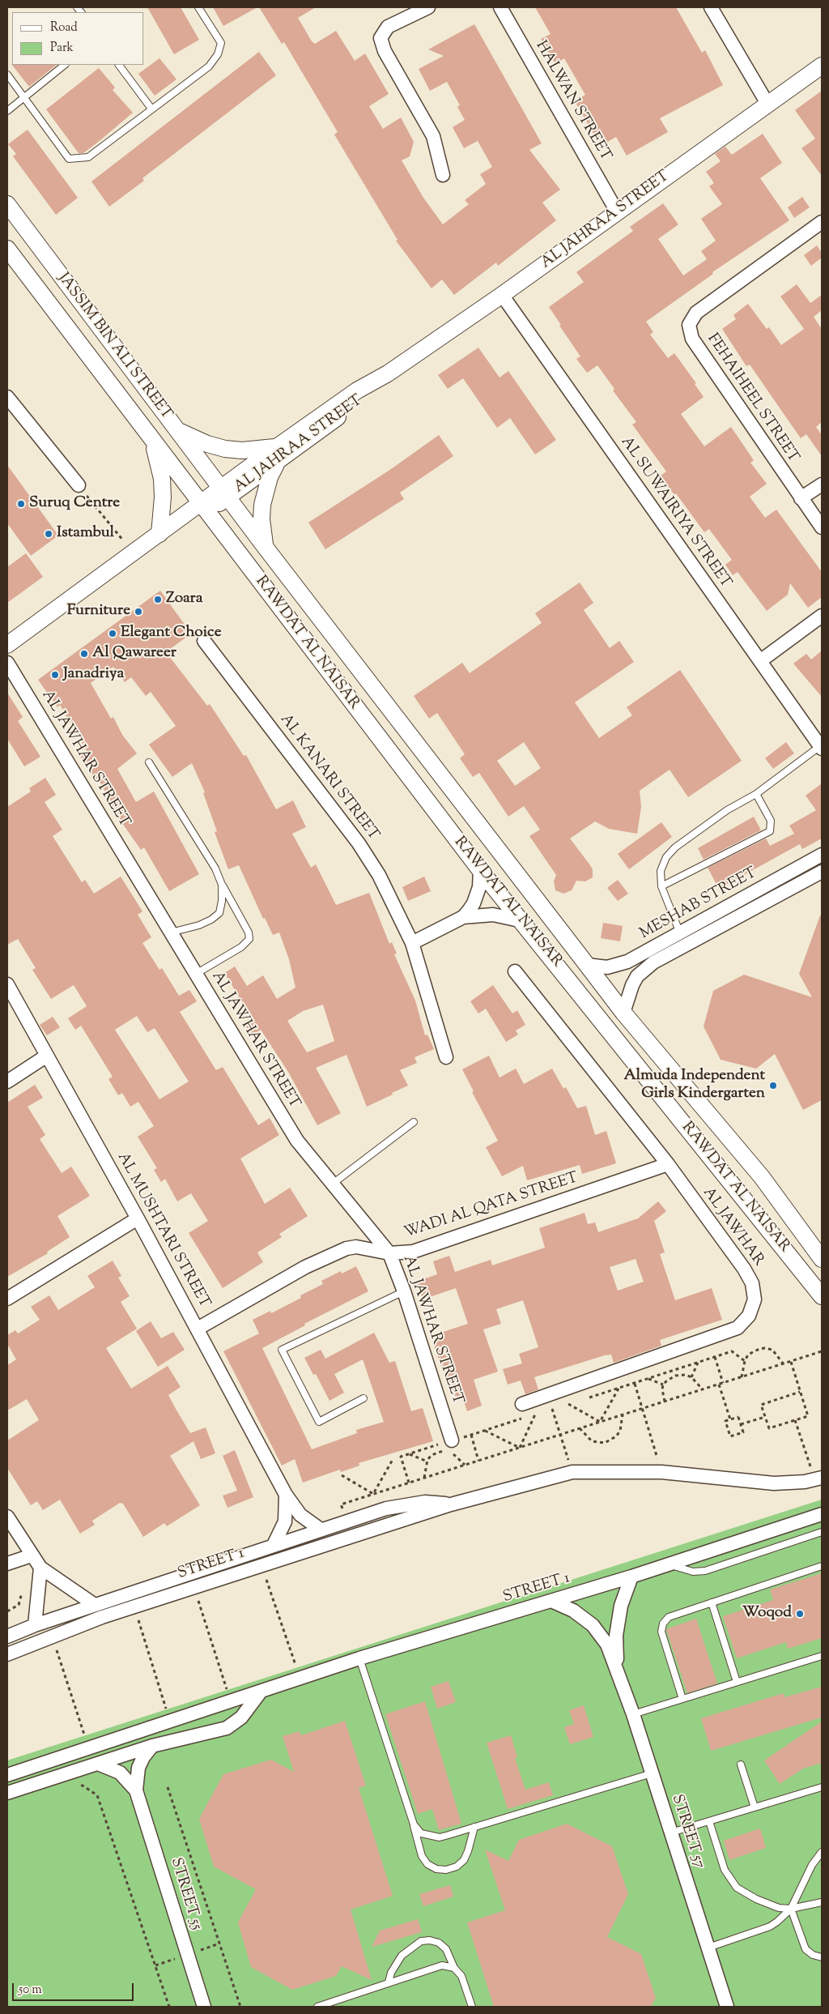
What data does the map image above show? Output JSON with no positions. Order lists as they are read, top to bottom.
{
  "streets": {
    "street": [
      "HALWAN STREET",
      "AL JAHRAA STREET",
      "JASSIM BIN ALI STREET",
      "FEHAIHEEL STREET",
      "AL SUWAIRIYA STREET",
      "RAWDAT AL NAISAR",
      "AL JAWHAR STREET",
      "AL KANARI STREET",
      "MESHAB STREET",
      "WADI AL QATA STREET",
      "AL JAWHAR",
      "AL MUSHTARI STREET",
      "STREET 1",
      "STREET 57",
      "STREET 55"
    ]
  },
  "crossings": [
    ["HALWAN STREET", "AL JAHRAA STREET"],
    ["AL JAHRAA STREET", "JASSIM BIN ALI STREET"],
    ["AL JAHRAA STREET", "AL SUWAIRIYA STREET"],
    ["AL JAHRAA STREET", "RAWDAT AL NAISAR"],
    ["JASSIM BIN ALI STREET", "RAWDAT AL NAISAR"],
    ["RAWDAT AL NAISAR", "MESHAB STREET"],
    ["AL JAWHAR STREET", "WADI AL QATA STREET"],
    ["WADI AL QATA STREET", "AL JAWHAR"],
    ["WADI AL QATA STREET", "AL MUSHTARI STREET"],
    ["AL MUSHTARI STREET", "STREET 1"],
    ["STREET 1", "STREET 57"]
  ],
  "places": [
    "Suruq Centre",
    "Istambul",
    "Zoara",
    "Furniture",
    "Elegant Choice",
    "Al Qawareer",
    "Janadriya",
    "Almuda Independent Girls Kindergarten",
    "Woqod"
  ],
  "legend": ["Road", "Park"],
  "scale_bar": "50 m"
}
